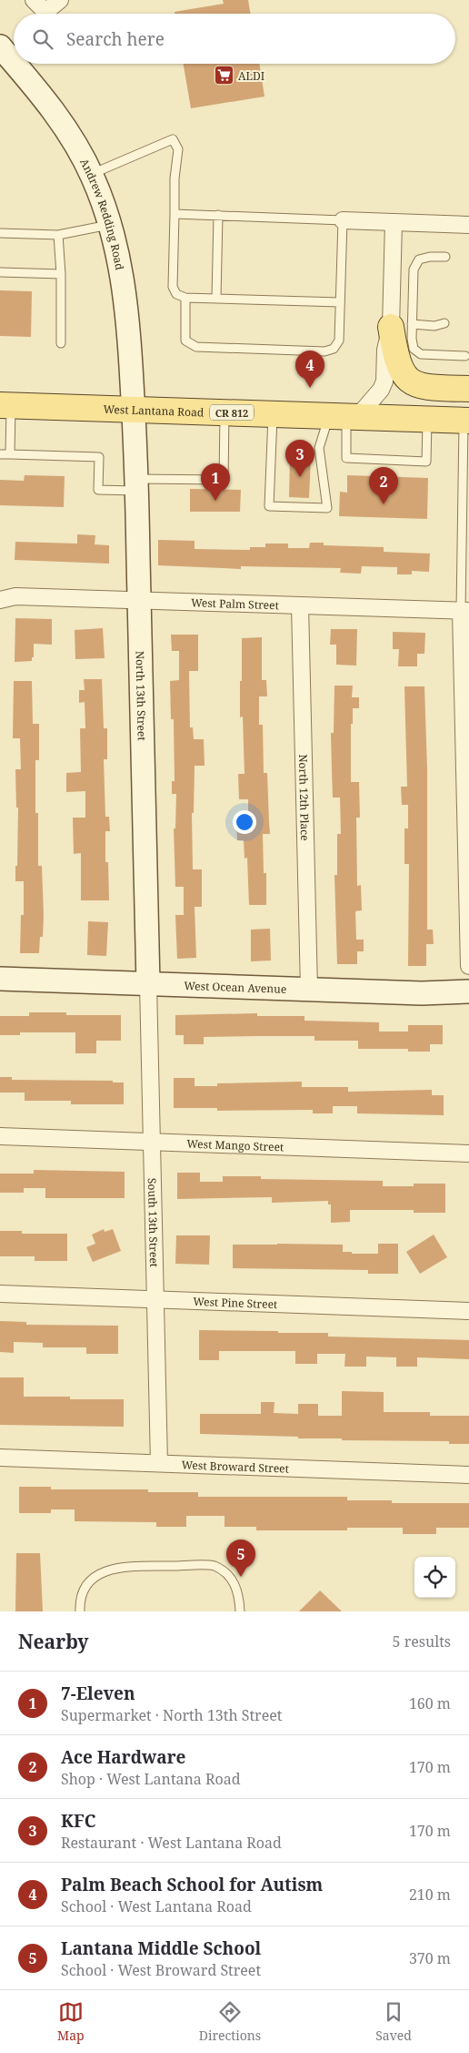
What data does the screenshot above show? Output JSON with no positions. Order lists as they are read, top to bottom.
{
  "streets": {
    "main road": ["West Lantana Road", "CR 812"],
    "street": [
      "Andrew Redding Road",
      "West Palm Street",
      "North 13th Street",
      "North 12th Place",
      "West Ocean Avenue",
      "West Mango Street",
      "South 13th Street",
      "West Pine Street",
      "West Broward Street"
    ]
  },
  "crossings": [
    ["Andrew Redding Road", "West Lantana Road"],
    ["Andrew Redding Road", "North 13th Street"],
    ["West Lantana Road", "North 13th Street"],
    ["West Palm Street", "North 13th Street"],
    ["West Palm Street", "North 12th Place"],
    ["North 13th Street", "West Ocean Avenue"],
    ["North 13th Street", "South 13th Street"],
    ["North 12th Place", "West Ocean Avenue"],
    ["West Ocean Avenue", "South 13th Street"],
    ["West Mango Street", "South 13th Street"],
    ["South 13th Street", "West Pine Street"],
    ["South 13th Street", "West Broward Street"]
  ],
  "places": {
    "supermarket": ["ALDI"]
  },
  "page": {
    "search": "Search here",
    "pins": [
      "4",
      "3",
      "1",
      "2",
      "5"
    ],
    "heading": ["Nearby", "5 results"],
    "list": [
      {
        "mark": "1",
        "name": "7-Eleven",
        "note": "Supermarket · North 13th Street",
        "value": "160 m"
      },
      {
        "mark": "2",
        "name": "Ace Hardware",
        "note": "Shop · West Lantana Road",
        "value": "170 m"
      },
      {
        "mark": "3",
        "name": "KFC",
        "note": "Restaurant · West Lantana Road",
        "value": "170 m"
      },
      {
        "mark": "4",
        "name": "Palm Beach School for Autism",
        "note": "School · West Lantana Road",
        "value": "210 m"
      },
      {
        "mark": "5",
        "name": "Lantana Middle School",
        "note": "School · West Broward Street",
        "value": "370 m"
      }
    ],
    "nav": ["Map", "Directions", "Saved"]
  }
}
